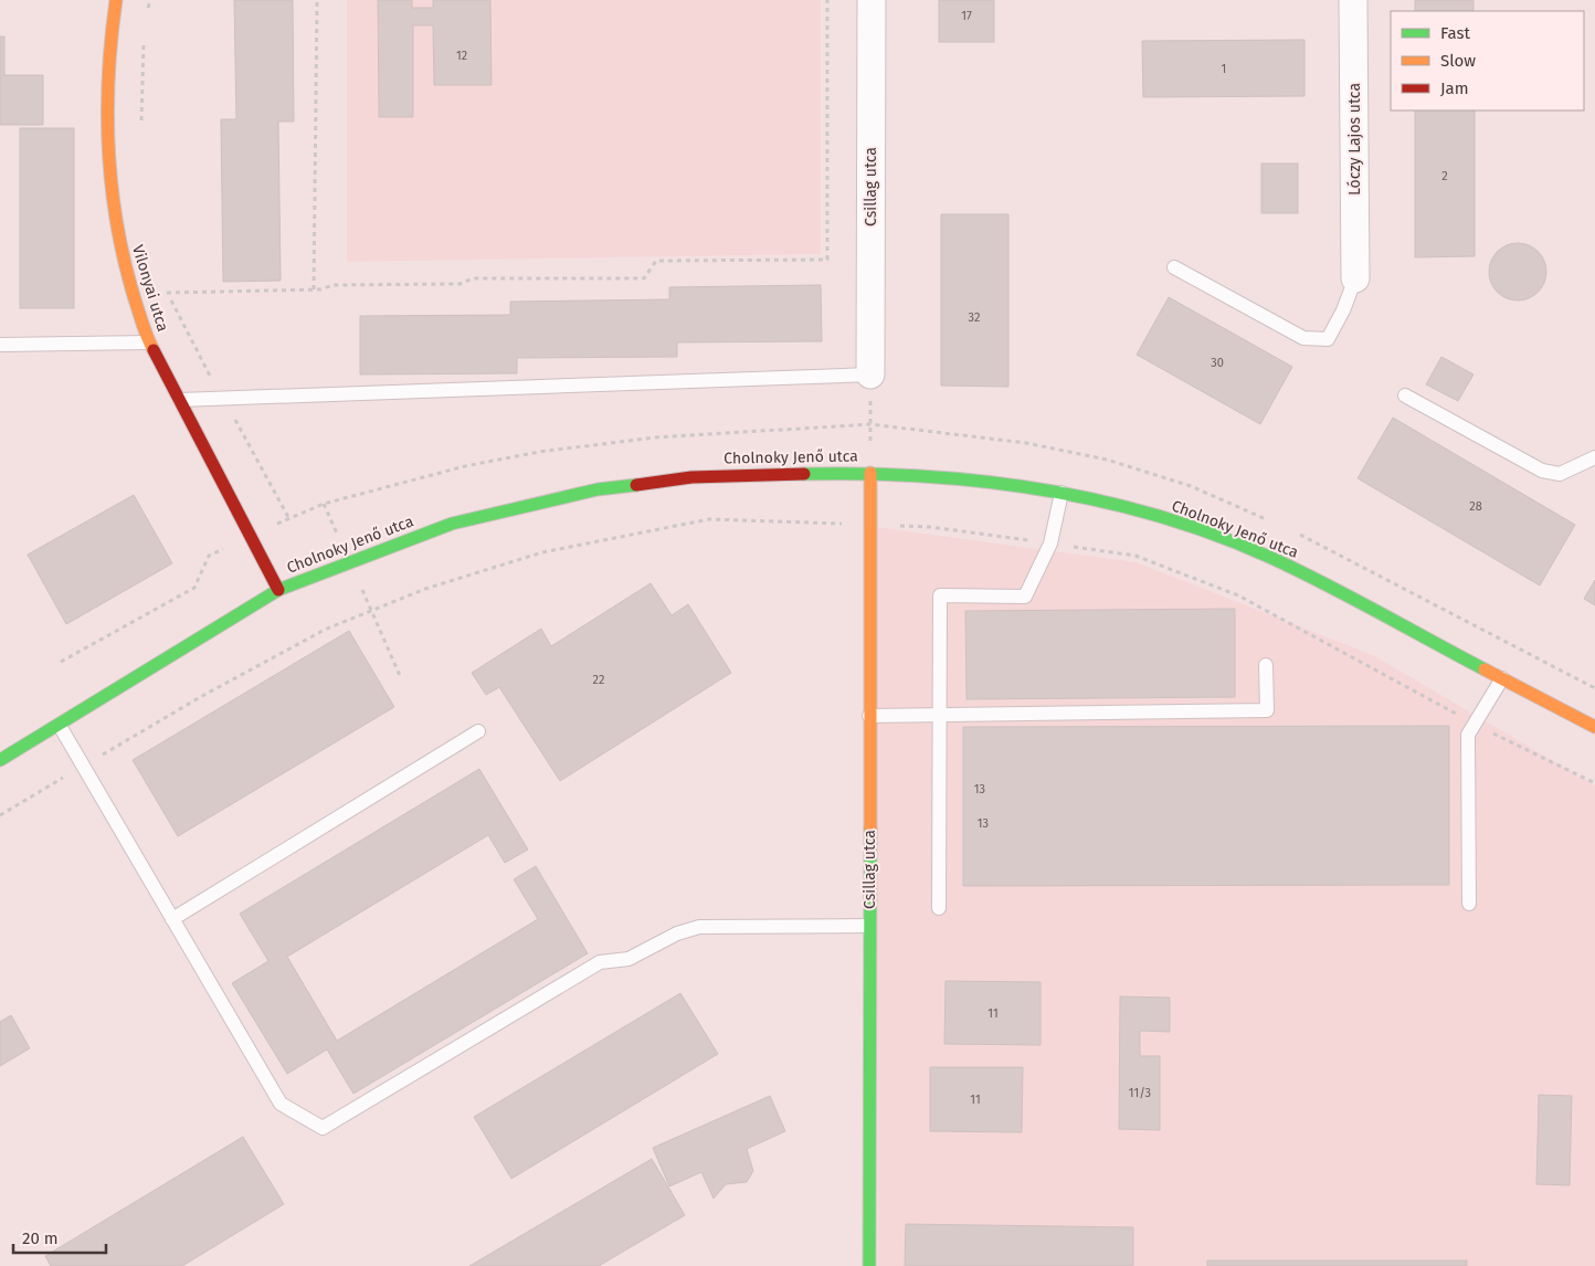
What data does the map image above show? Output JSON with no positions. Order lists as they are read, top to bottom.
{
  "streets": {
    "street": [
      "Lóczy Lajos utca",
      "Csillag utca",
      "Vilonyai utca",
      "Cholnoky Jenő utca"
    ]
  },
  "crossings": [
    ["Csillag utca", "Cholnoky Jenő utca"],
    ["Vilonyai utca", "Cholnoky Jenő utca"]
  ],
  "house_numbers": [
    "17",
    "12",
    "1",
    "2",
    "32",
    "30",
    "28",
    "22",
    "13",
    "13",
    "11",
    "11/3",
    "11"
  ],
  "legend": ["Fast", "Slow", "Jam"],
  "scale_bar": "20 m"
}
